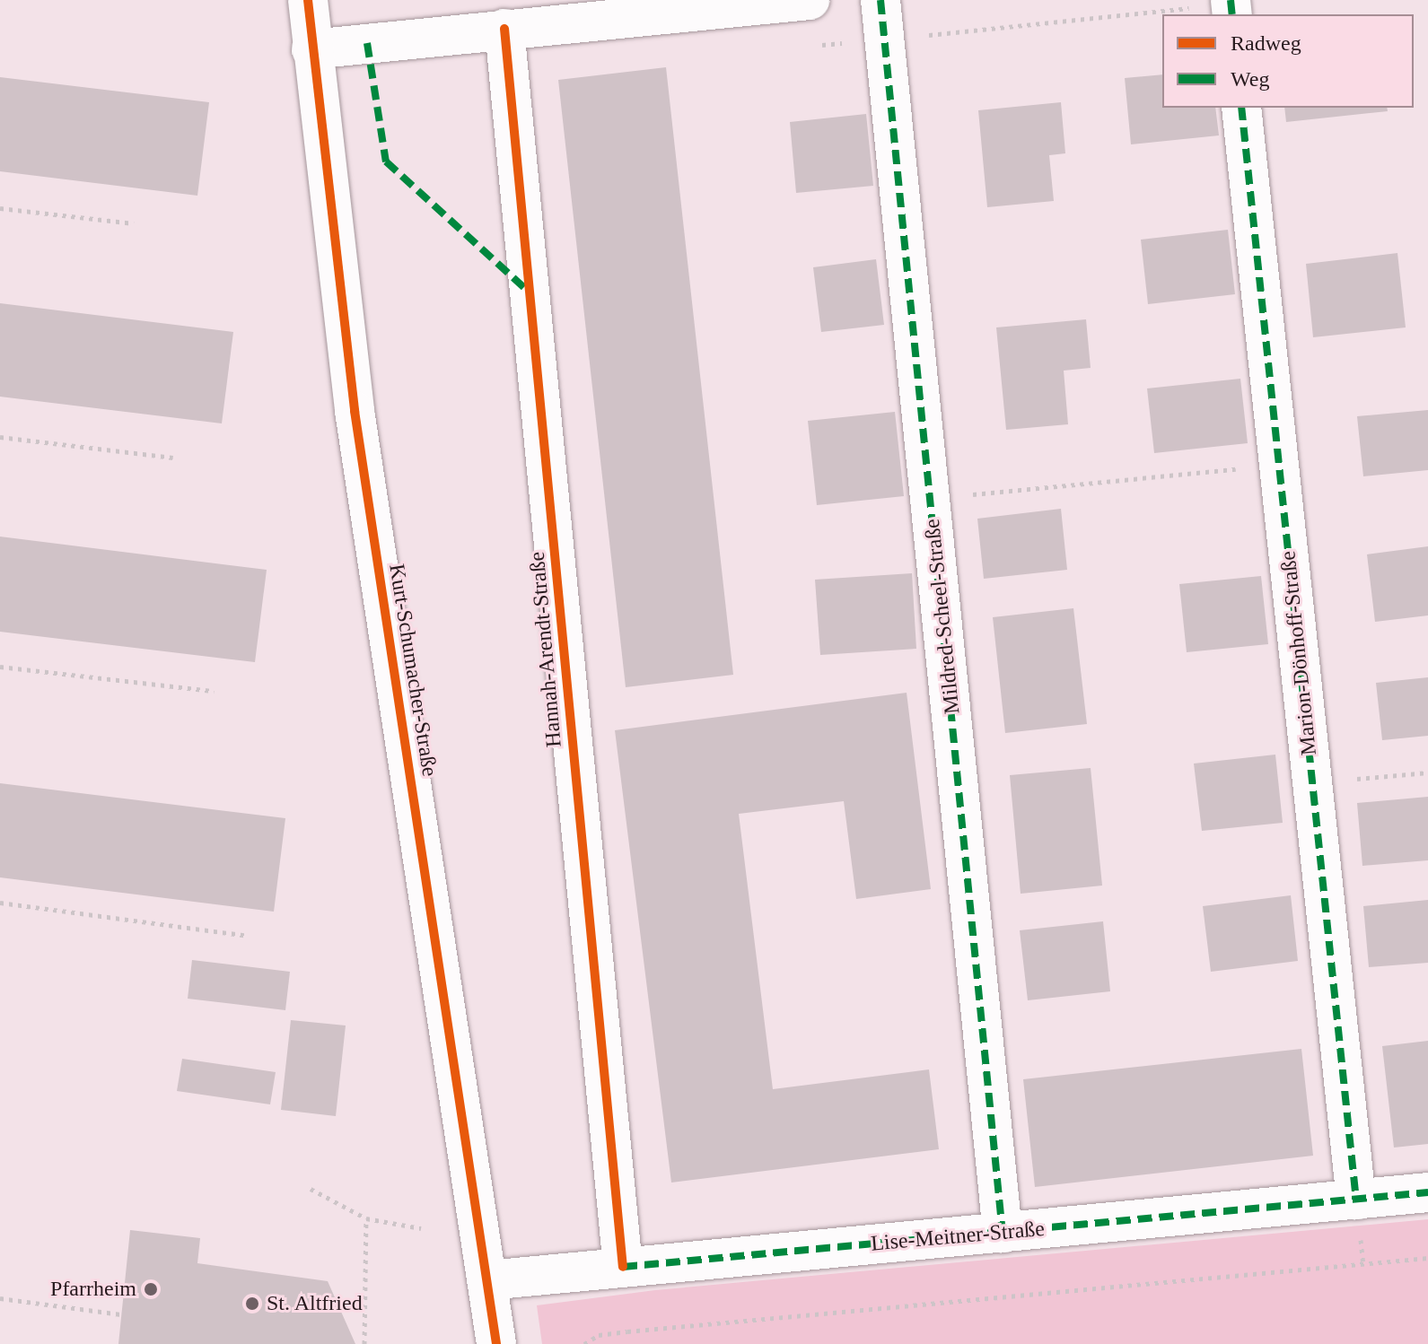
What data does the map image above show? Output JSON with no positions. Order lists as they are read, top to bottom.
{
  "streets": {
    "street": [
      "Mildred-Scheel-Straße",
      "Hannah-Arendt-Straße",
      "Marion-Dönhoff-Straße",
      "Kurt-Schumacher-Straße",
      "Lise-Meitner-Straße"
    ]
  },
  "crossings": [
    ["Mildred-Scheel-Straße", "Lise-Meitner-Straße"],
    ["Hannah-Arendt-Straße", "Lise-Meitner-Straße"],
    ["Marion-Dönhoff-Straße", "Lise-Meitner-Straße"],
    ["Kurt-Schumacher-Straße", "Lise-Meitner-Straße"]
  ],
  "places": ["Pfarrheim", "St. Altfried"],
  "legend": ["Radweg", "Weg"]
}
